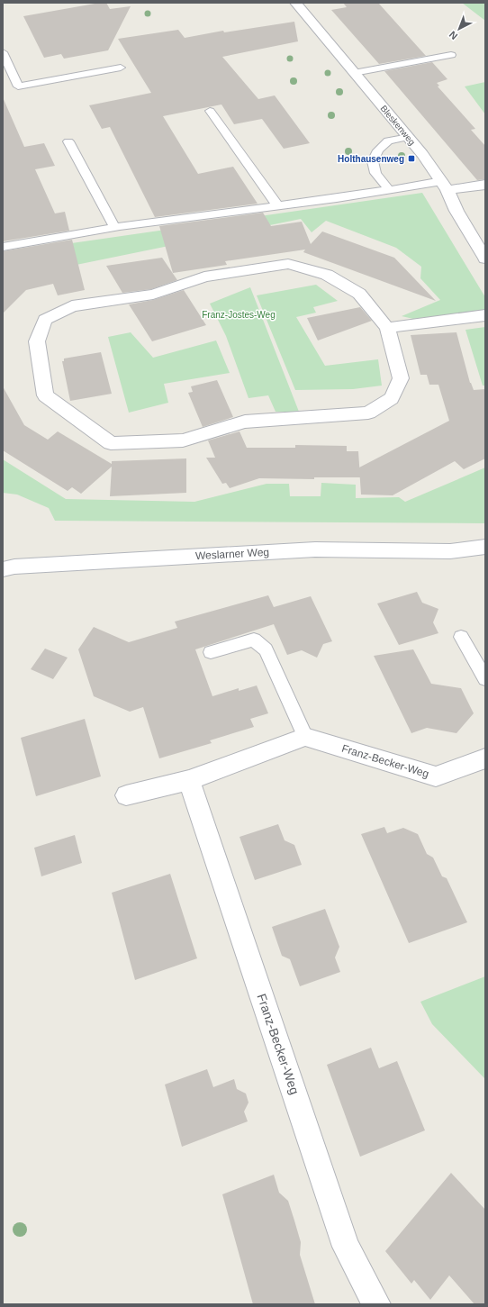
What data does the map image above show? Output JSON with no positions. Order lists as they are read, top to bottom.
{
  "streets": {
    "street": ["Bleskenweg", "Weslarner Weg", "Franz-Becker-Weg"]
  },
  "parks": ["Franz-Jostes-Weg"],
  "places": {
    "transit": ["Holthausenweg"]
  },
  "north": "bottom left"
}
